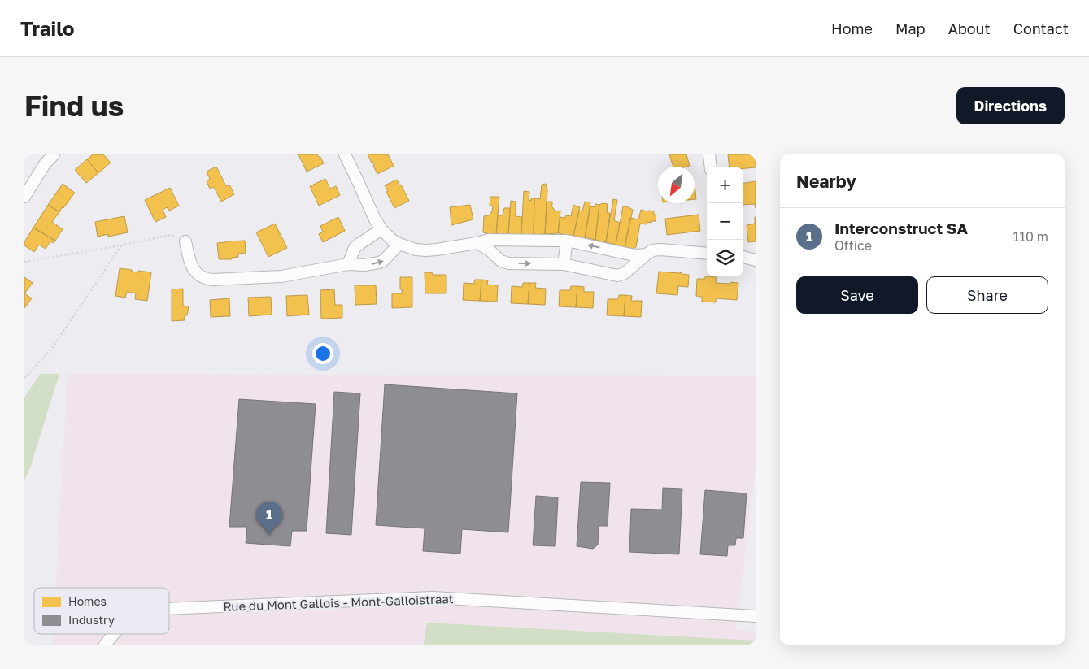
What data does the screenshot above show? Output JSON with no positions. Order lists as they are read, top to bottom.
{
  "streets": {
    "street": ["Rue du Mont Gallois - Mont-Galloistraat"]
  },
  "legend": ["Homes", "Industry"],
  "north": "bottom left",
  "page": {
    "header": "Trailo",
    "nav": [
      "Home",
      "Map",
      "About",
      "Contact"
    ],
    "buttons": [
      "Directions",
      ["Save", "Share"]
    ],
    "title": "Find us",
    "heading": "Nearby",
    "map_buttons": ["+", "−"],
    "list": [
      {
        "mark": "1",
        "name": "Interconstruct SA",
        "note": "Office",
        "value": "110 m"
      }
    ],
    "pins": "1"
  }
}
